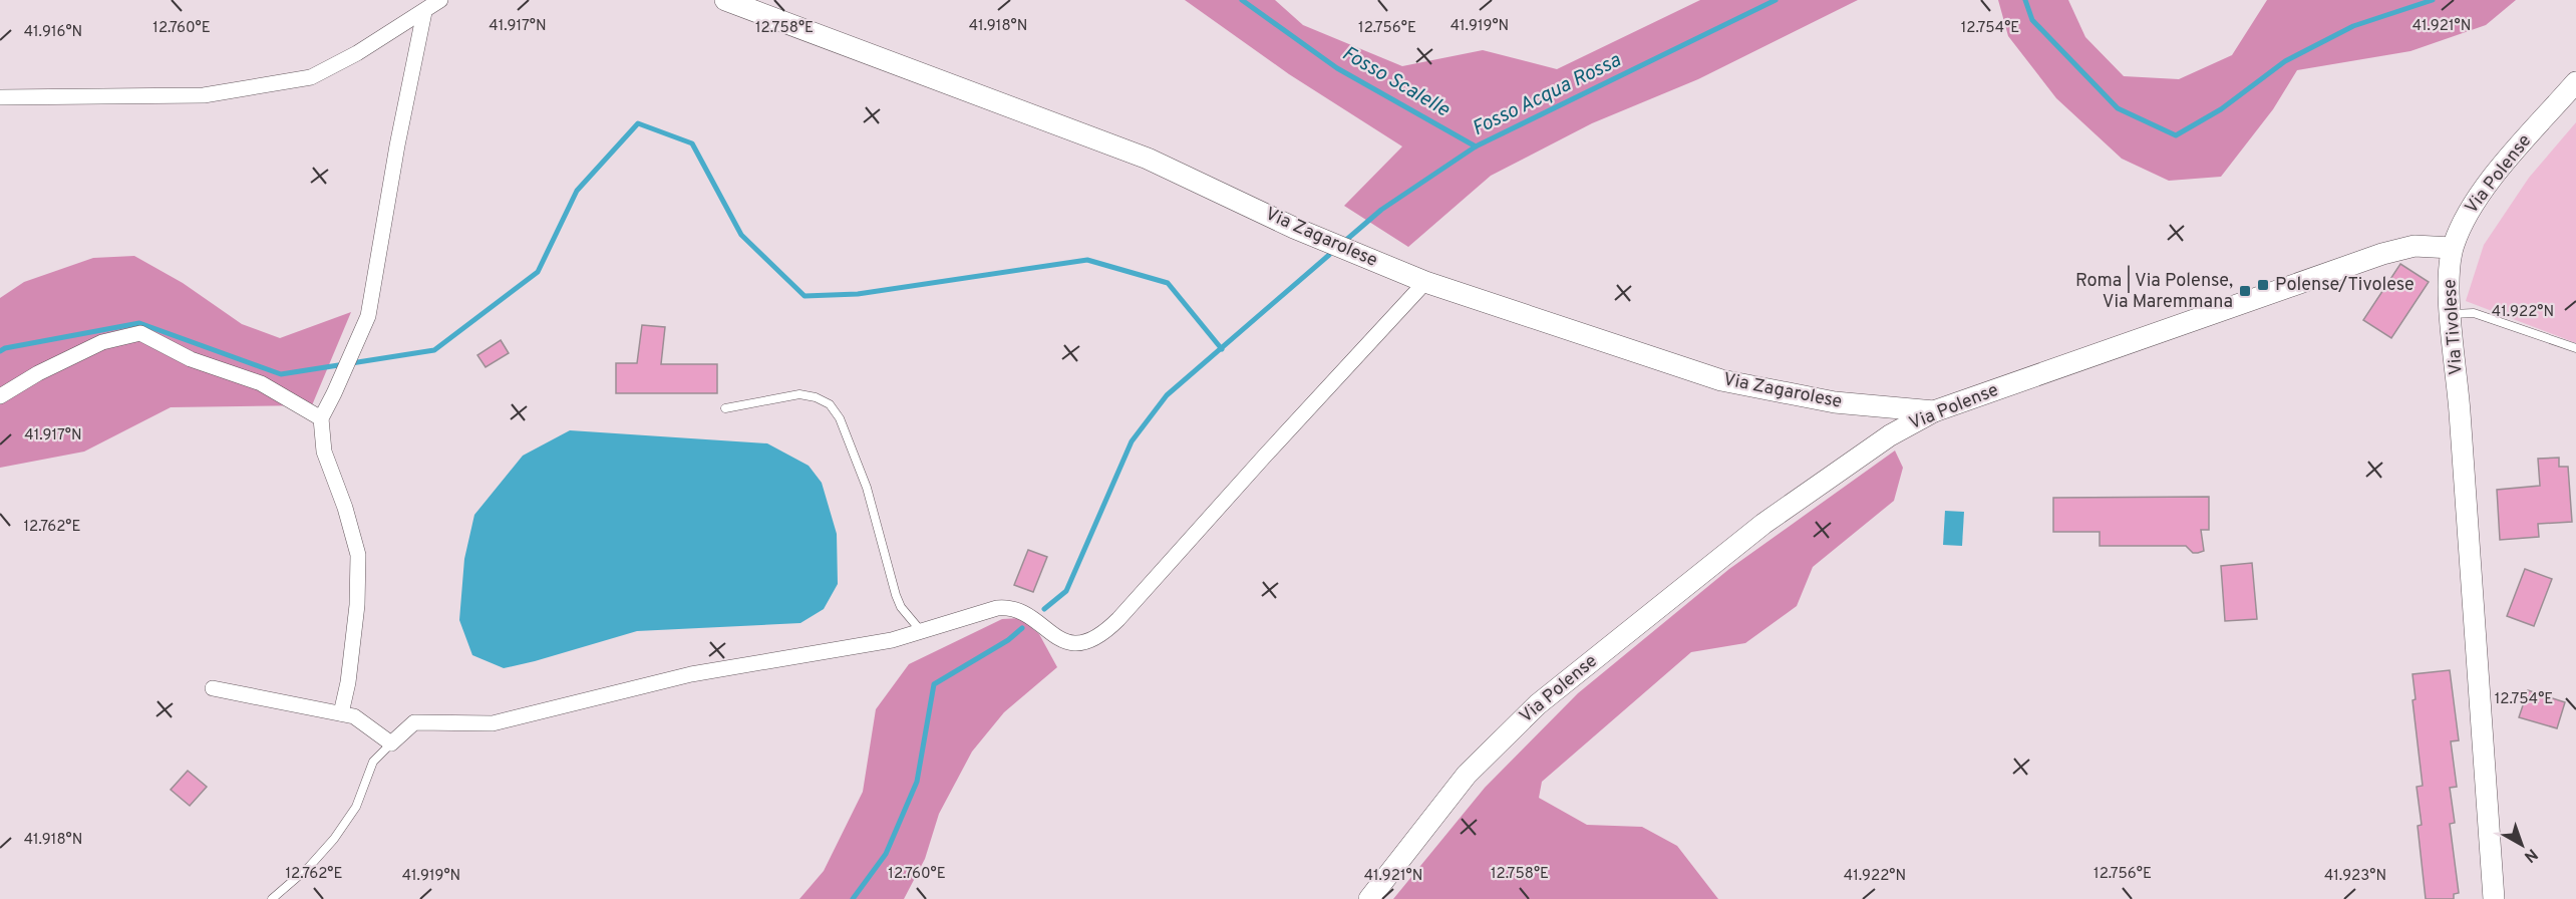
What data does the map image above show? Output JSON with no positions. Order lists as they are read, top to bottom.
{
  "streets": {
    "main road": ["Via Polense", "Via Zagarolese", "Via Tivolese"]
  },
  "crossings": [
    ["Via Polense", "Via Zagarolese"],
    ["Via Polense", "Via Tivolese"]
  ],
  "water": ["Fosso Scalelle", "Fosso Acqua Rossa"],
  "places": {
    "transit": ["Polense/Tivolese", "Roma | Via Polense, Via Maremmana"]
  },
  "north": "bottom right",
  "coordinates": [
    "41.917°N",
    "41.918°N",
    "41.919°N",
    "41.921°N",
    "12.756°E",
    "12.754°E",
    "12.760°E",
    "12.758°E",
    "41.916°N",
    "41.922°N",
    "12.762°E",
    "41.923°N"
  ]
}
